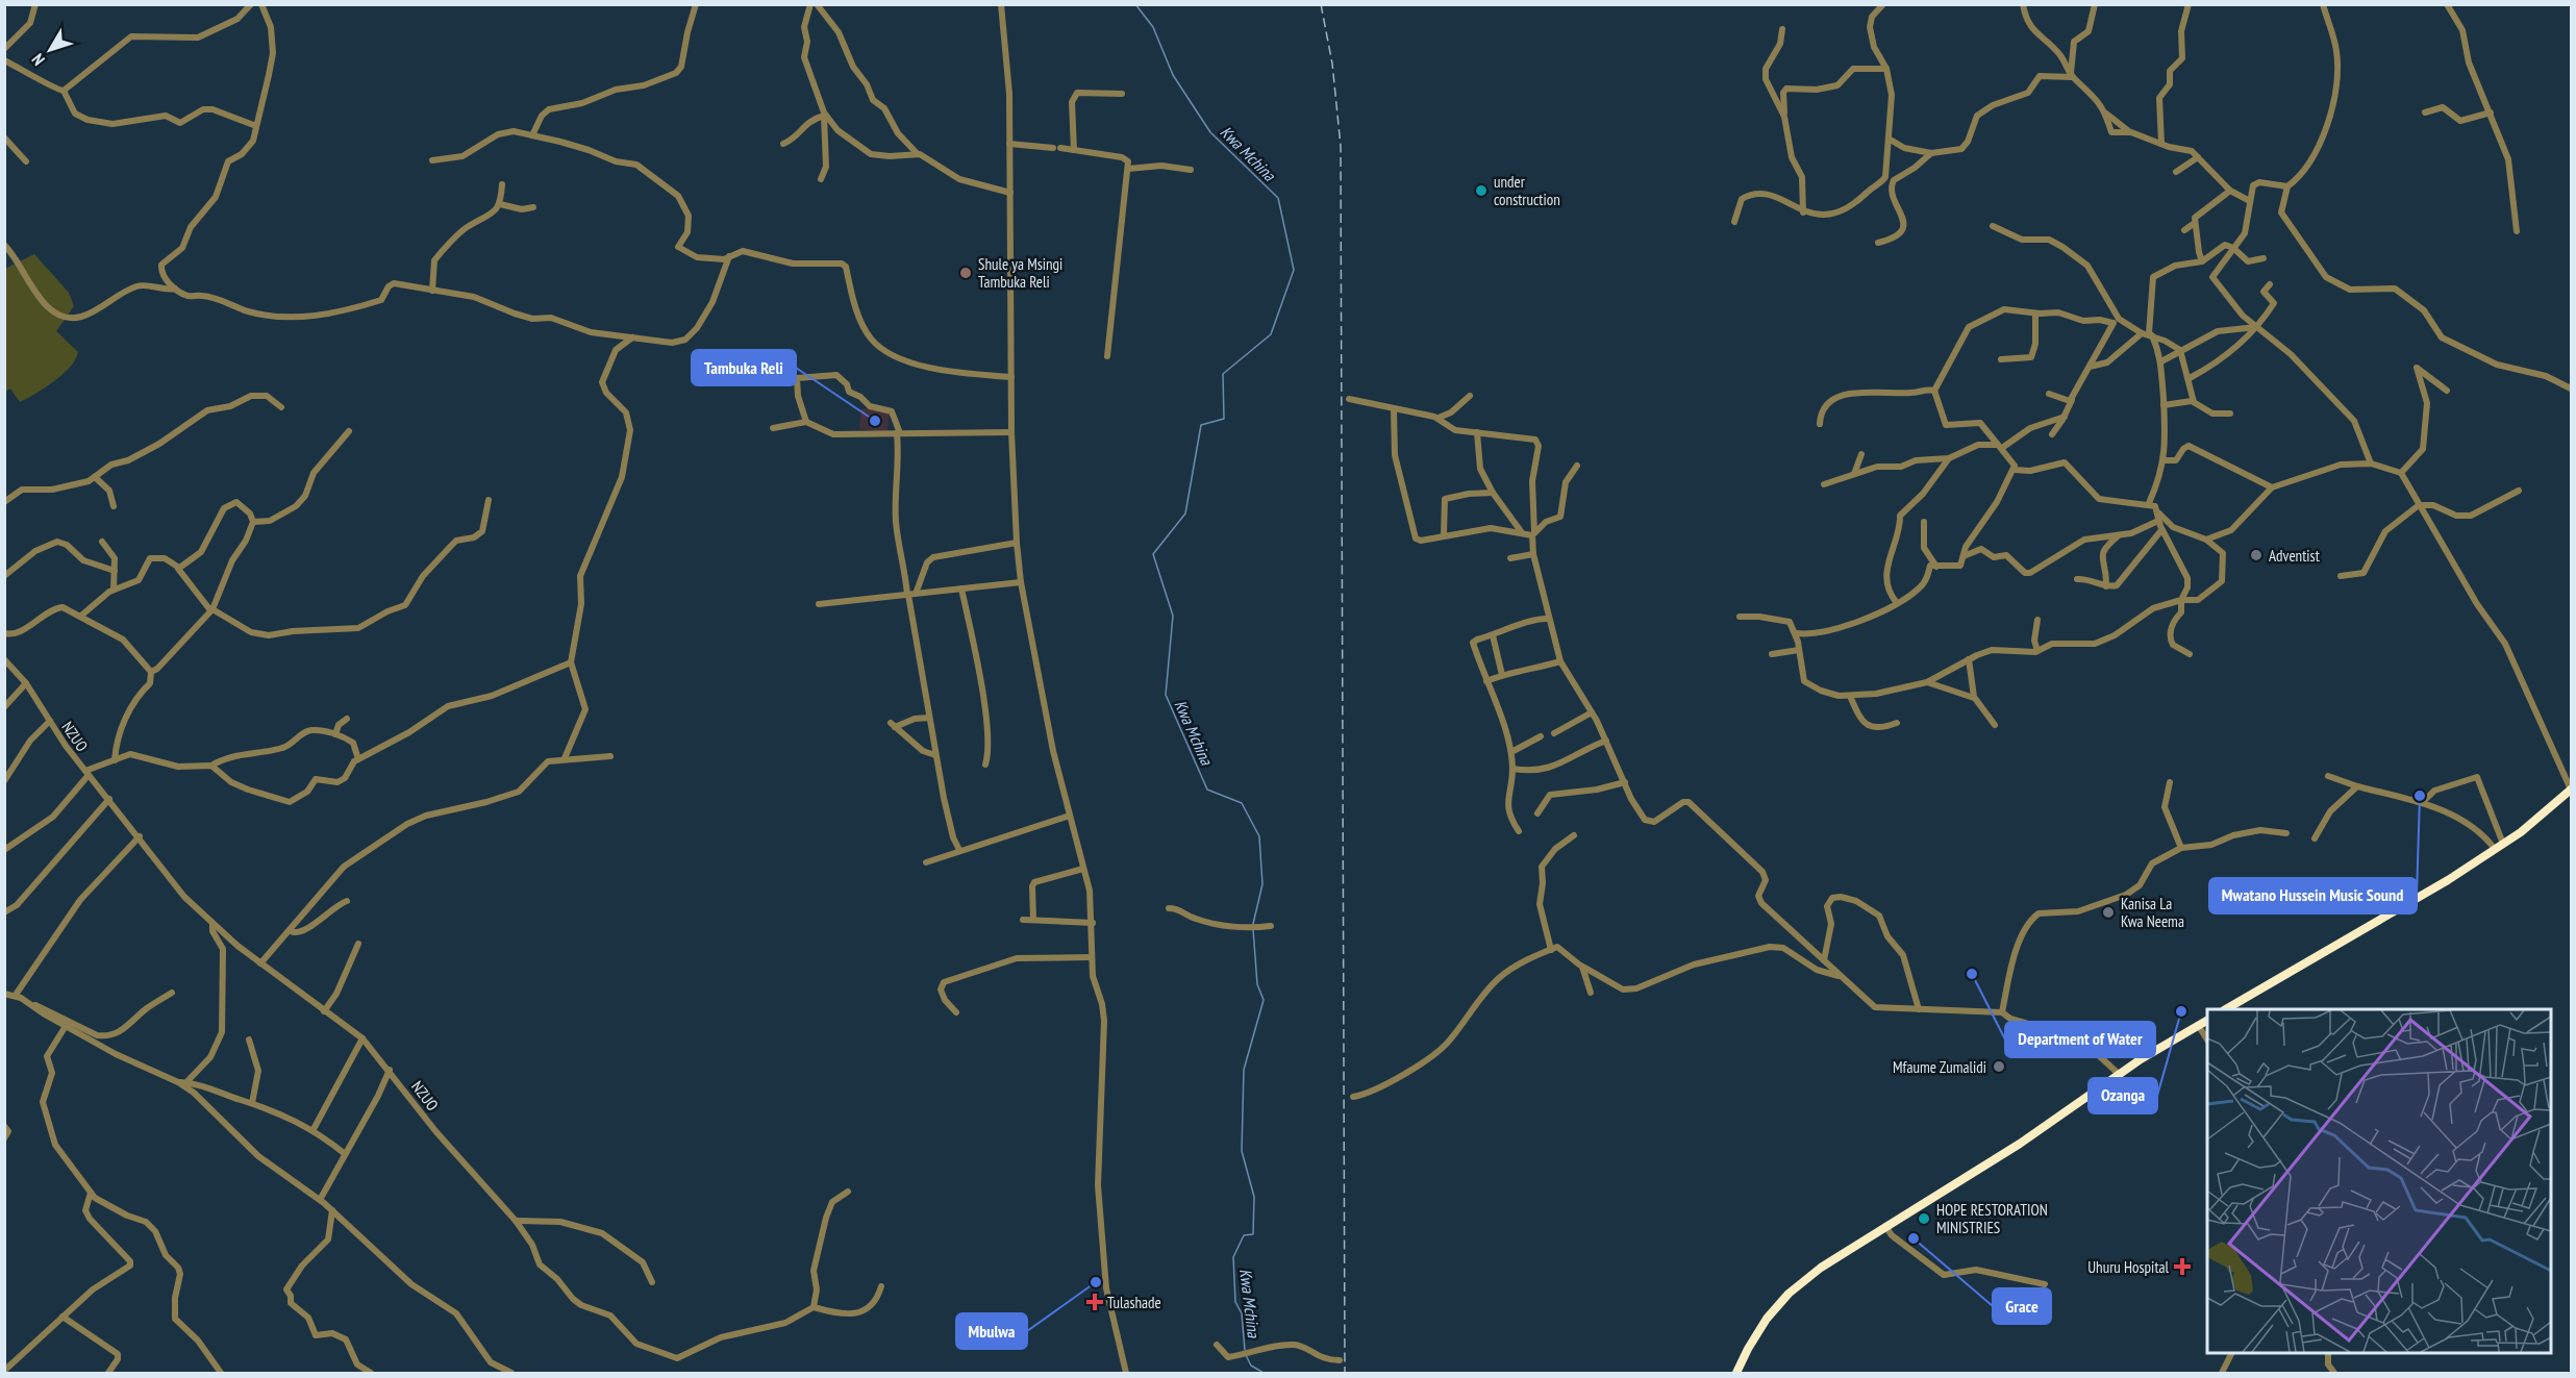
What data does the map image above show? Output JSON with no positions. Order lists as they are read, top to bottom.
{
  "streets": {
    "street": ["NZUO"]
  },
  "water": ["Kwa Mchina"],
  "places": {
    "other": [
      "under construction",
      "Shule ya Msingi Tambuka Reli",
      "Tambuka Reli",
      "Adventist",
      "Mwatano Hussein Music Sound",
      "Kanisa La Kwa Neema",
      "Department of Water",
      "Ozanga",
      "Mfaume Zumalidi",
      "HOPE RESTORATION MINISTRIES",
      "Grace",
      "Mbulwa"
    ],
    "health": ["Uhuru Hospital", "Tulashade"]
  },
  "north": "bottom left"
}
